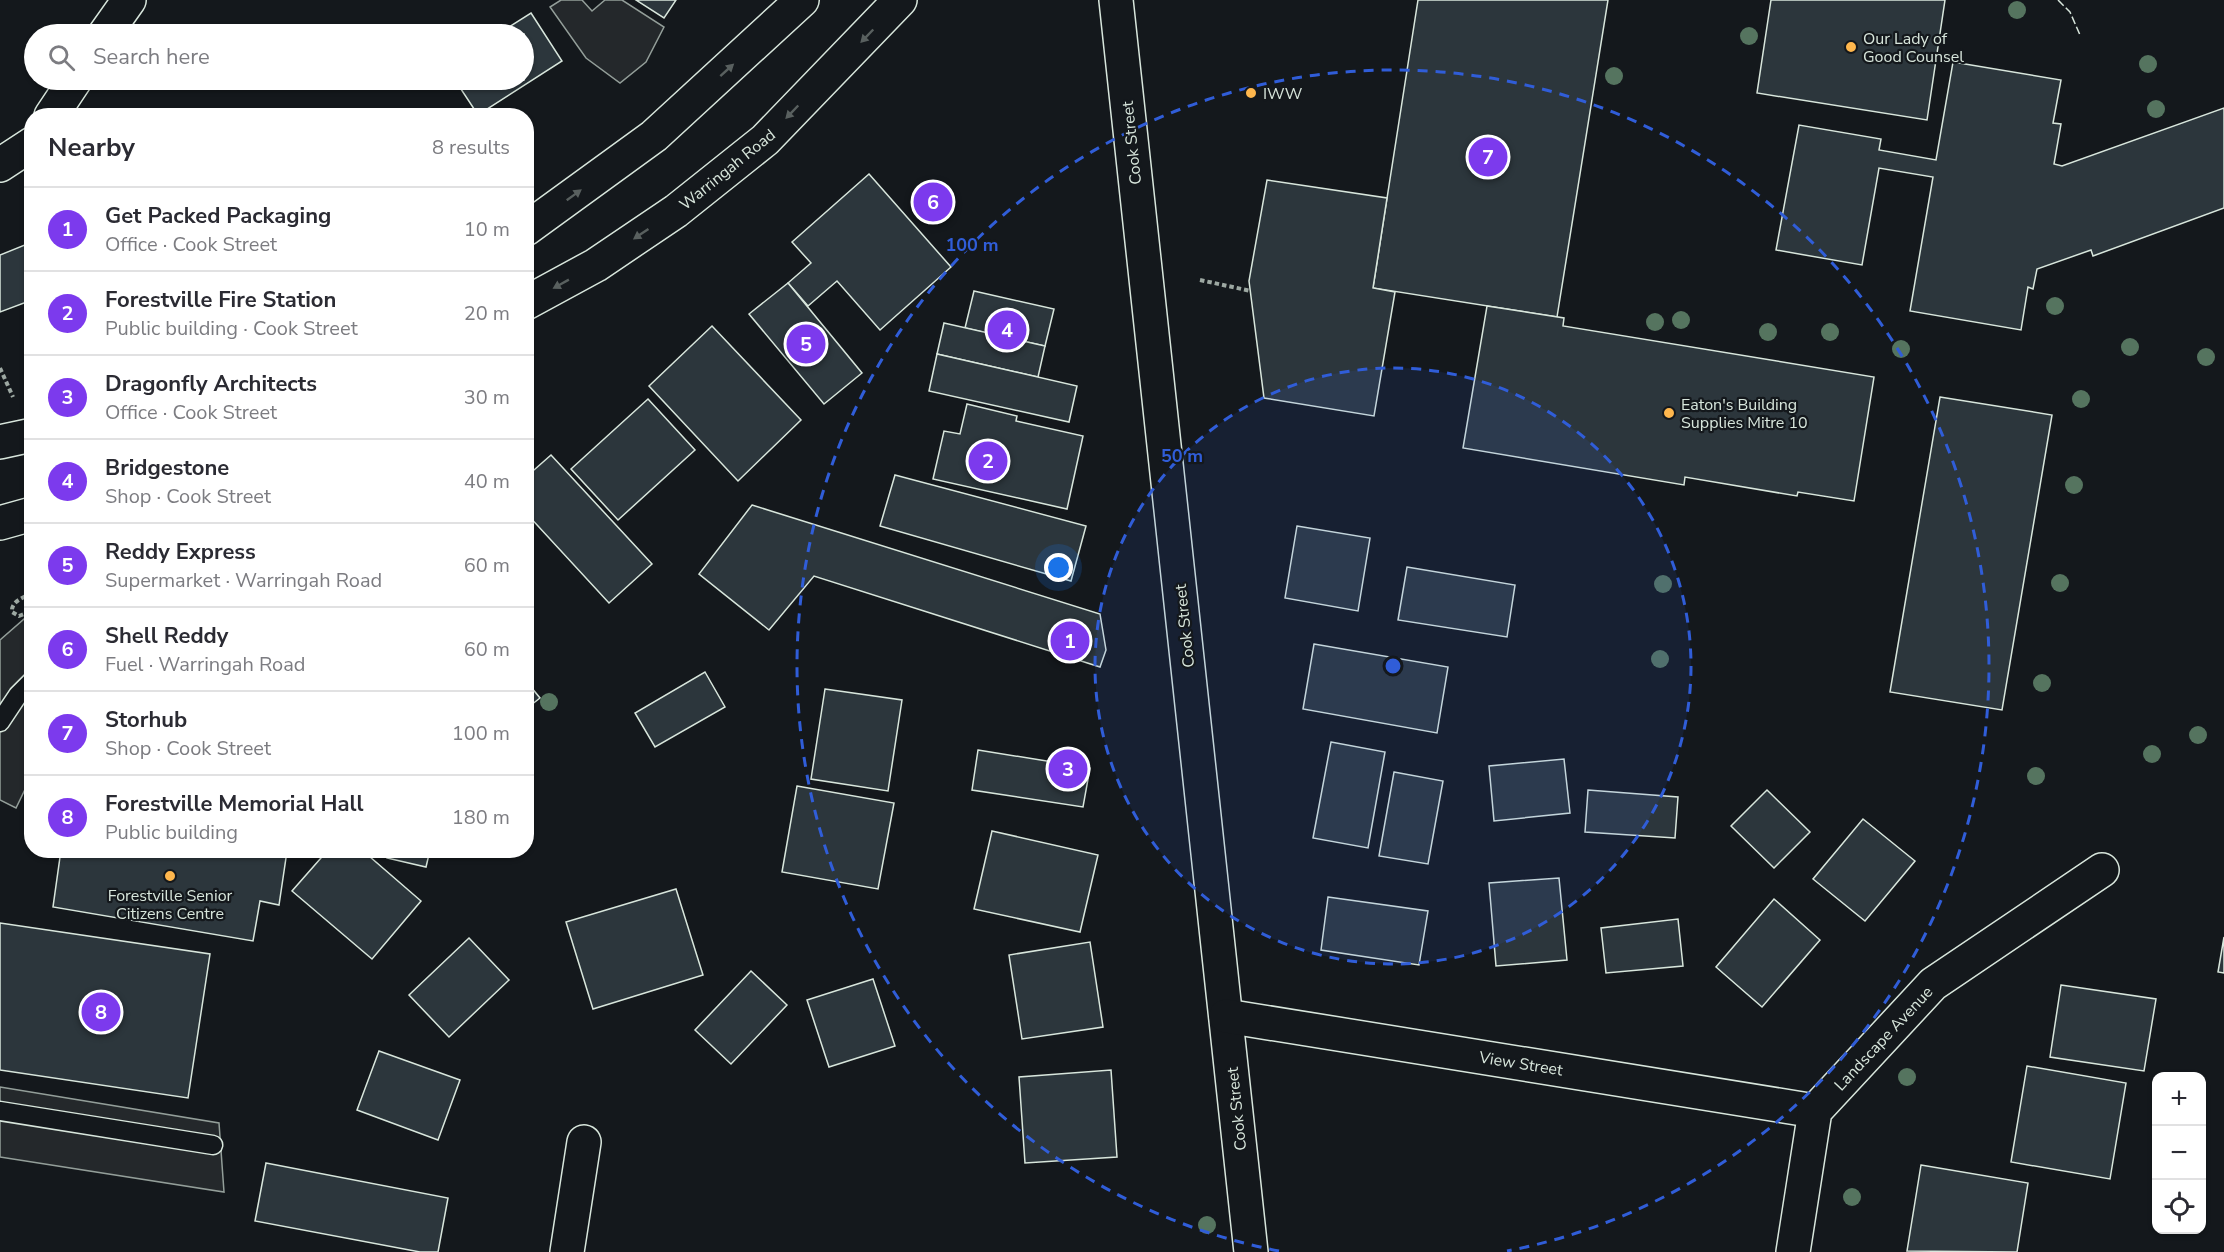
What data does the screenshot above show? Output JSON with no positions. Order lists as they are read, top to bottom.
{
  "streets": {
    "main road": [
      "Cook Street",
      "Warringah Road",
      "Landscape Avenue",
      "View Street"
    ]
  },
  "crossings": [
    ["Cook Street", "View Street"],
    ["Landscape Avenue", "View Street"]
  ],
  "places": [
    "Our Lady of Good Counsel",
    "IWW",
    "Eaton's Building Supplies Mitre 10",
    "Forestville Senior Citizens Centre"
  ],
  "page": {
    "search": "Search here",
    "heading": ["Nearby", "8 results"],
    "pins": [
      "7",
      "6",
      "4",
      "5",
      "2",
      "1",
      "3",
      "8"
    ],
    "list": [
      {
        "mark": "1",
        "name": "Get Packed Packaging",
        "note": "Office · Cook Street",
        "value": "10 m"
      },
      {
        "mark": "2",
        "name": "Forestville Fire Station",
        "note": "Public building · Cook Street",
        "value": "20 m"
      },
      {
        "mark": "3",
        "name": "Dragonfly Architects",
        "note": "Office · Cook Street",
        "value": "30 m"
      },
      {
        "mark": "4",
        "name": "Bridgestone",
        "note": "Shop · Cook Street",
        "value": "40 m"
      },
      {
        "mark": "5",
        "name": "Reddy Express",
        "note": "Supermarket · Warringah Road",
        "value": "60 m"
      },
      {
        "mark": "6",
        "name": "Shell Reddy",
        "note": "Fuel · Warringah Road",
        "value": "60 m"
      },
      {
        "mark": "7",
        "name": "Storhub",
        "note": "Shop · Cook Street",
        "value": "100 m"
      },
      {
        "mark": "8",
        "name": "Forestville Memorial Hall",
        "note": "Public building",
        "value": "180 m"
      }
    ],
    "map_buttons": ["+", "−"]
  },
  "rings": ["100 m", "50 m"]
}
